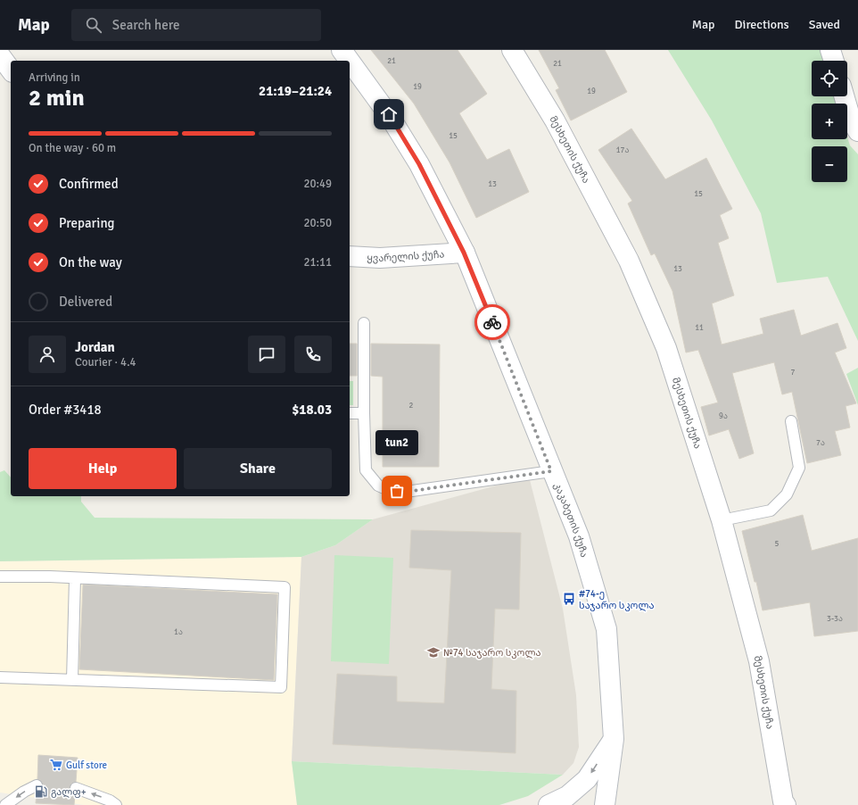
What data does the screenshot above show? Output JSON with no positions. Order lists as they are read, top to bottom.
{
  "streets": {
    "street": ["მესხეთის ქუჩა", "ყვარელის ქუჩა", "კაკაბეთის ქუჩა"]
  },
  "crossings": [
    ["ყვარელის ქუჩა", "კაკაბეთის ქუჩა"]
  ],
  "places": {
    "other": ["tun2"],
    "bus stop": ["#74-ე საჯარო სკოლა"],
    "school or university": ["№74 საჯარო სკოლა"],
    "supermarket": ["Gulf store"],
    "fuel station": ["გალფ+"]
  },
  "house_numbers": [
    "21",
    "21",
    "19",
    "19",
    "15",
    "17ა",
    "13",
    "15",
    "13",
    "11",
    "7",
    "2",
    "9ა",
    "7ა",
    "5",
    "3-3ა",
    "1ა"
  ],
  "page": {
    "header": "Map",
    "search": "Search here",
    "nav": ["Map", "Directions", "Saved"],
    "map_buttons": ["+", "−"],
    "heading": ["2 min", "Arriving in", "21:19–21:24"],
    "panel": [
      "Jordan",
      "Courier · 4.4",
      "Order #3418",
      "$18.03"
    ],
    "bar": "On the way · 60 m",
    "list": [
      ["Confirmed", "20:49"],
      ["Preparing", "20:50"],
      ["On the way", "21:11"],
      "Delivered"
    ],
    "bubble": "tun2",
    "buttons": ["Help", "Share"]
  }
}
